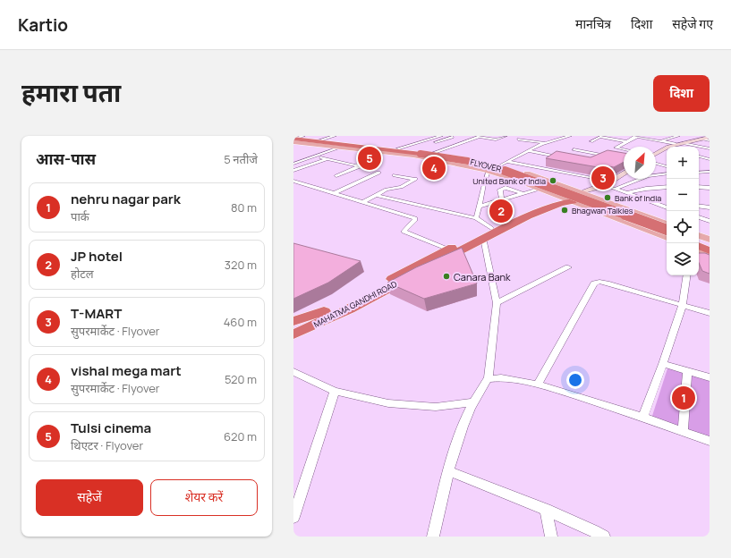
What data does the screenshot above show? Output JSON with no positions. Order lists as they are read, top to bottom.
{
  "streets": {
    "highway": ["FLYOVER", "MAHATMA GANDHI ROAD"]
  },
  "places": [
    "United Bank of India",
    "Bank of India",
    "Bhagwan Talkies",
    "Canara Bank"
  ],
  "north": "top right",
  "page": {
    "header": "Kartio",
    "nav": ["मानचित्र", "दिशा", "सहेजे गए"],
    "title": "हमारा पता",
    "buttons": [
      "दिशा",
      ["सहेजें", "शेयर करें"]
    ],
    "heading": ["आस-पास", "5 नतीजे"],
    "pins": [
      "5",
      "4",
      "3",
      "2",
      "1"
    ],
    "map_buttons": ["+", "−"],
    "list": [
      {
        "mark": "1",
        "name": "nehru nagar park",
        "note": "पार्क",
        "value": "80 m"
      },
      {
        "mark": "2",
        "name": "JP hotel",
        "note": "होटल",
        "value": "320 m"
      },
      {
        "mark": "3",
        "name": "T-MART",
        "note": "सुपरमार्केट · Flyover",
        "value": "460 m"
      },
      {
        "mark": "4",
        "name": "vishal mega mart",
        "note": "सुपरमार्केट · Flyover",
        "value": "520 m"
      },
      {
        "mark": "5",
        "name": "Tulsi cinema",
        "note": "थिएटर · Flyover",
        "value": "620 m"
      }
    ]
  }
}
